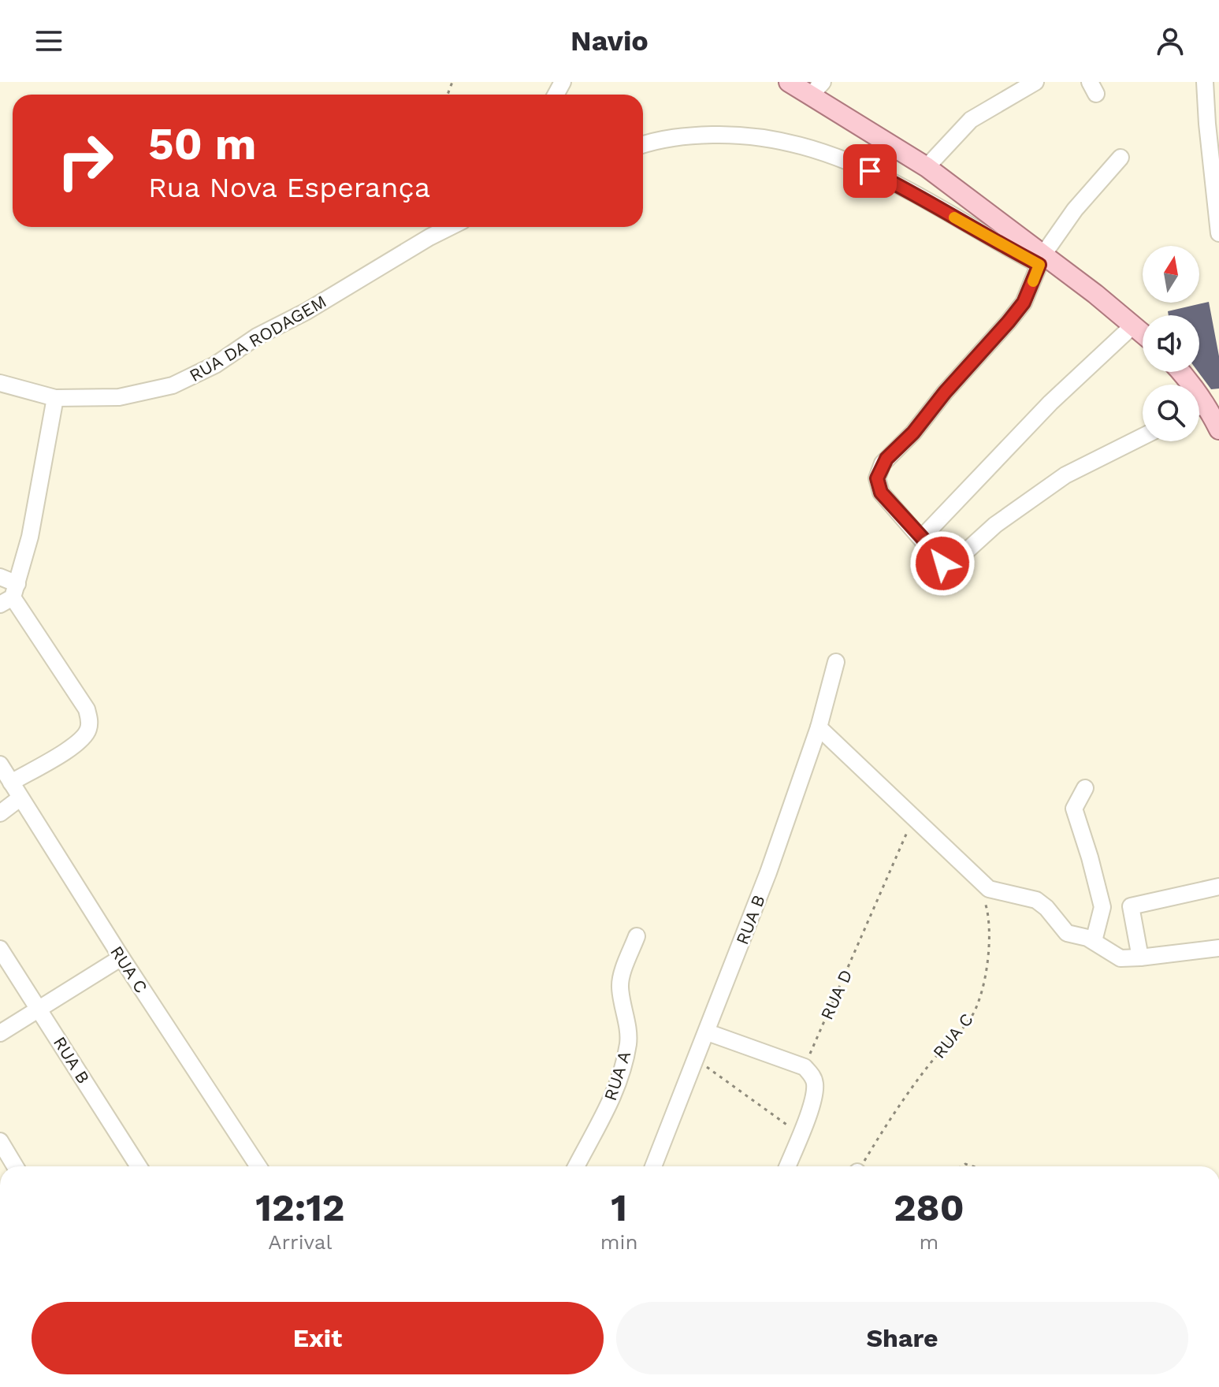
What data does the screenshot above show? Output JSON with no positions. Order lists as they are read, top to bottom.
{
  "streets": {
    "street": [
      "RUA DA RODAGEM",
      "RUA B",
      "RUA C",
      "RUA A"
    ],
    "path": ["RUA D"]
  },
  "north": "top",
  "page": {
    "header": "Navio",
    "turn": ["50 m", "Rua Nova Esperança"],
    "eta": [
      "12:12",
      "Arrival",
      "1",
      "min",
      "280",
      "m"
    ],
    "buttons": ["Exit", "Share"]
  }
}
